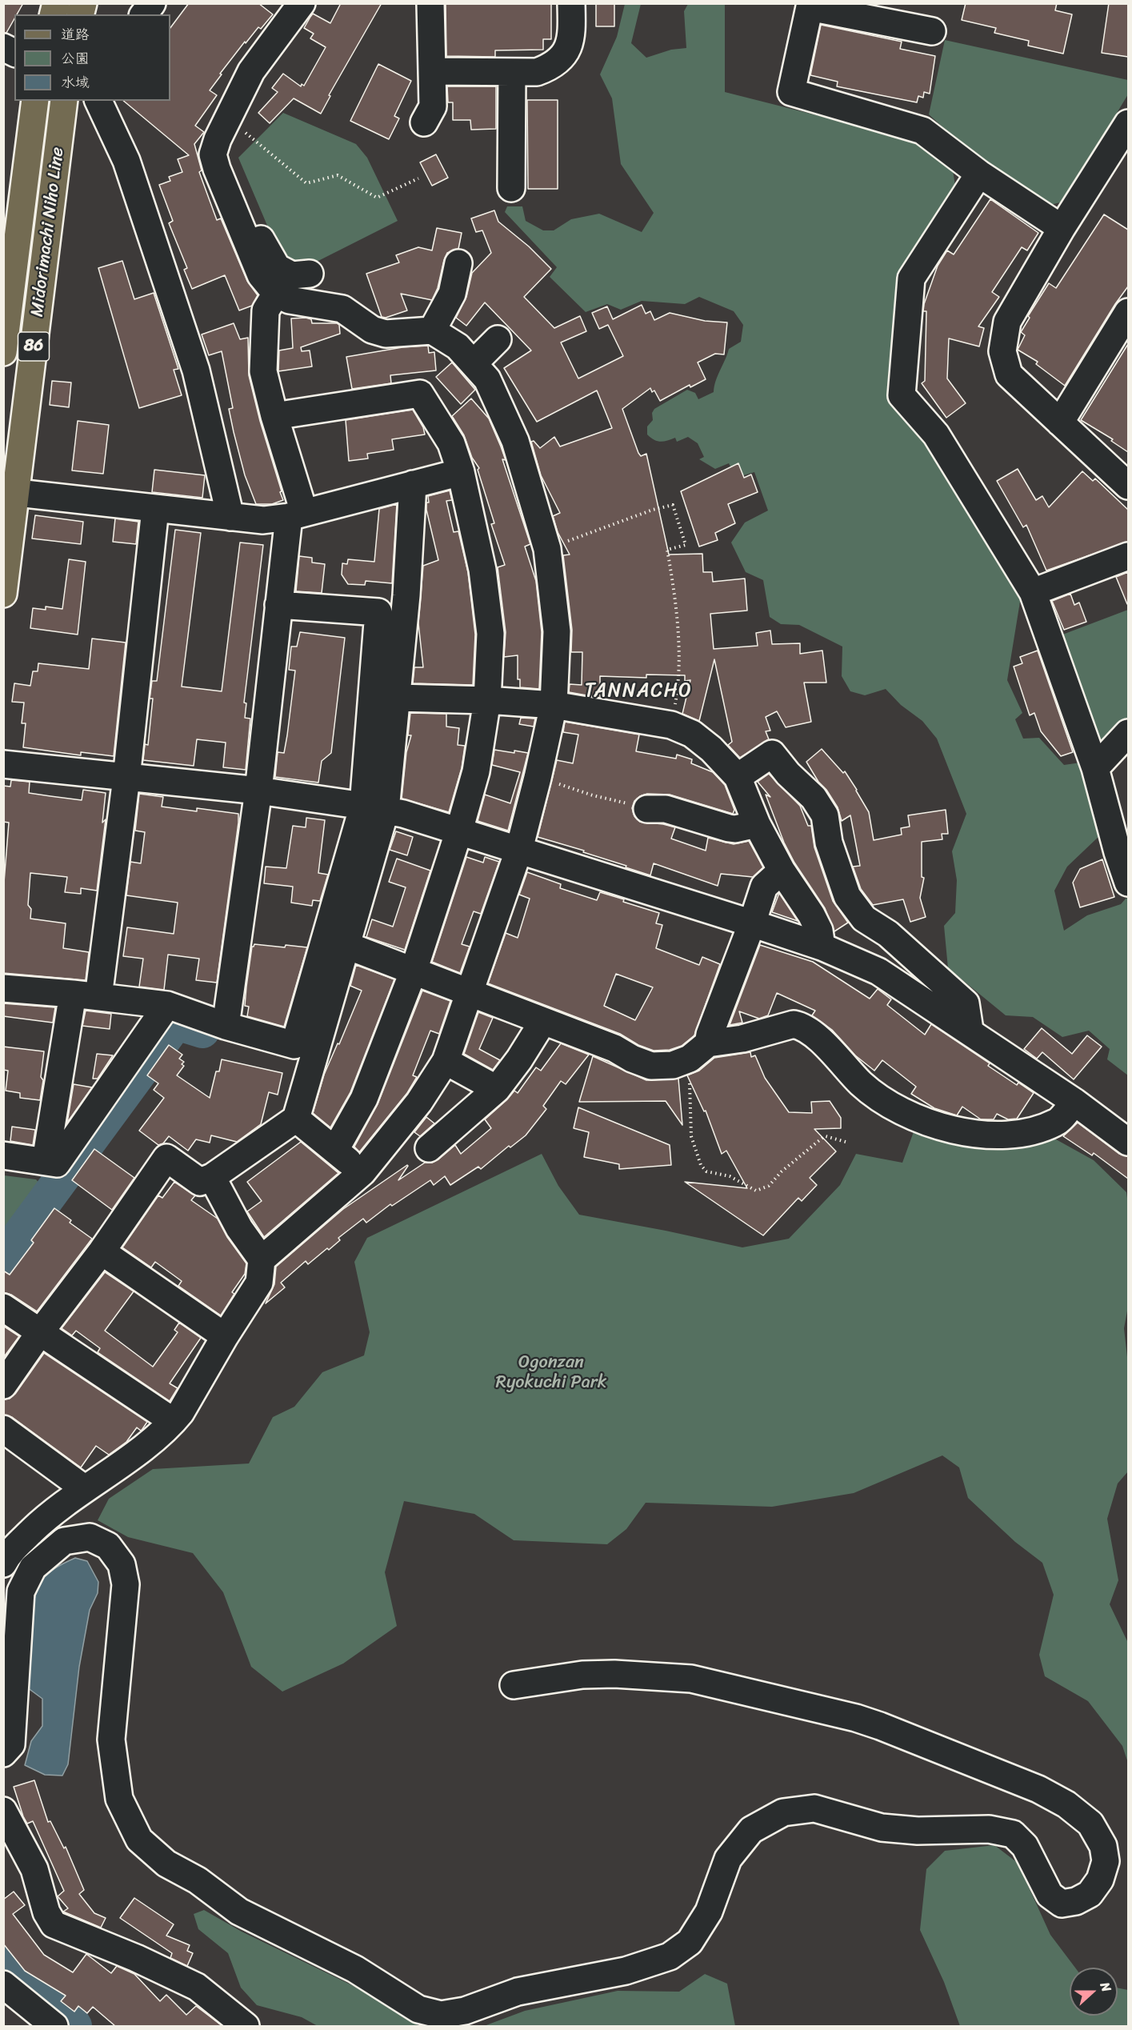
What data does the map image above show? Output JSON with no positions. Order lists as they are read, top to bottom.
{
  "streets": {
    "main road": ["Midorimachi Niho Line", "86"]
  },
  "districts": ["TANNACHO"],
  "parks": ["Ogonzan Ryokuchi Park"],
  "legend": ["道路", "公園", "水域"],
  "north": "right"
}
